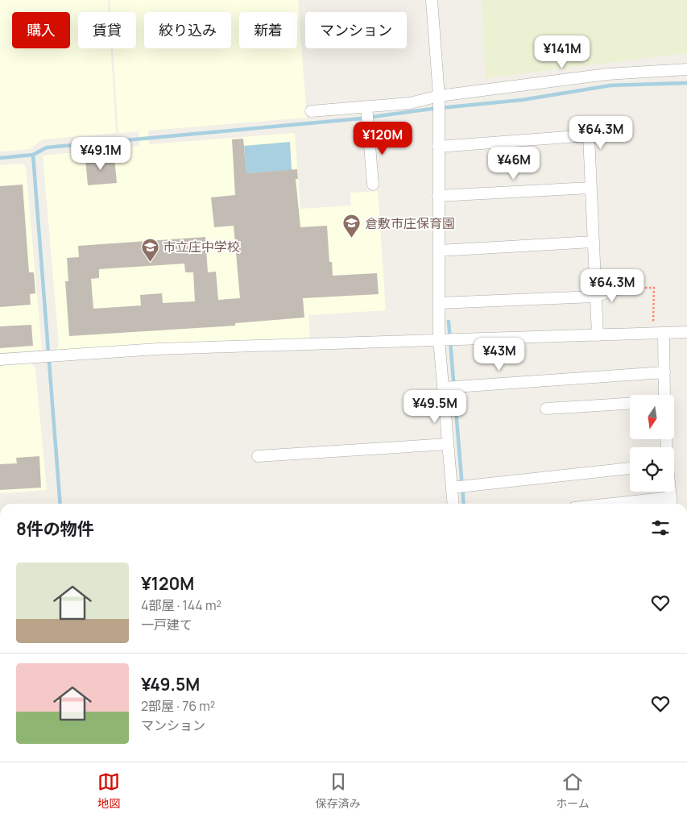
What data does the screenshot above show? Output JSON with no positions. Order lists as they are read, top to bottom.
{
  "places": {
    "school or university": ["倉敷市庄保育園", "市立庄中学校"]
  },
  "north": "bottom",
  "page": {
    "chip": [
      "購入",
      "賃貸",
      "絞り込み",
      "新着",
      "マンション"
    ],
    "price": [
      "¥141M",
      "¥64.3M",
      "¥120M",
      "¥49.1M",
      "¥46M",
      "¥64.3M",
      "¥43M",
      "¥49.5M"
    ],
    "heading": "8件の物件",
    "list": [
      {
        "name": "¥120M",
        "note": "4部屋 · 144 m² · 一戸建て"
      },
      {
        "name": "¥49.5M",
        "note": "2部屋 · 76 m² · マンション"
      }
    ],
    "tabs": ["地図", "保存済み", "ホーム"]
  }
}
